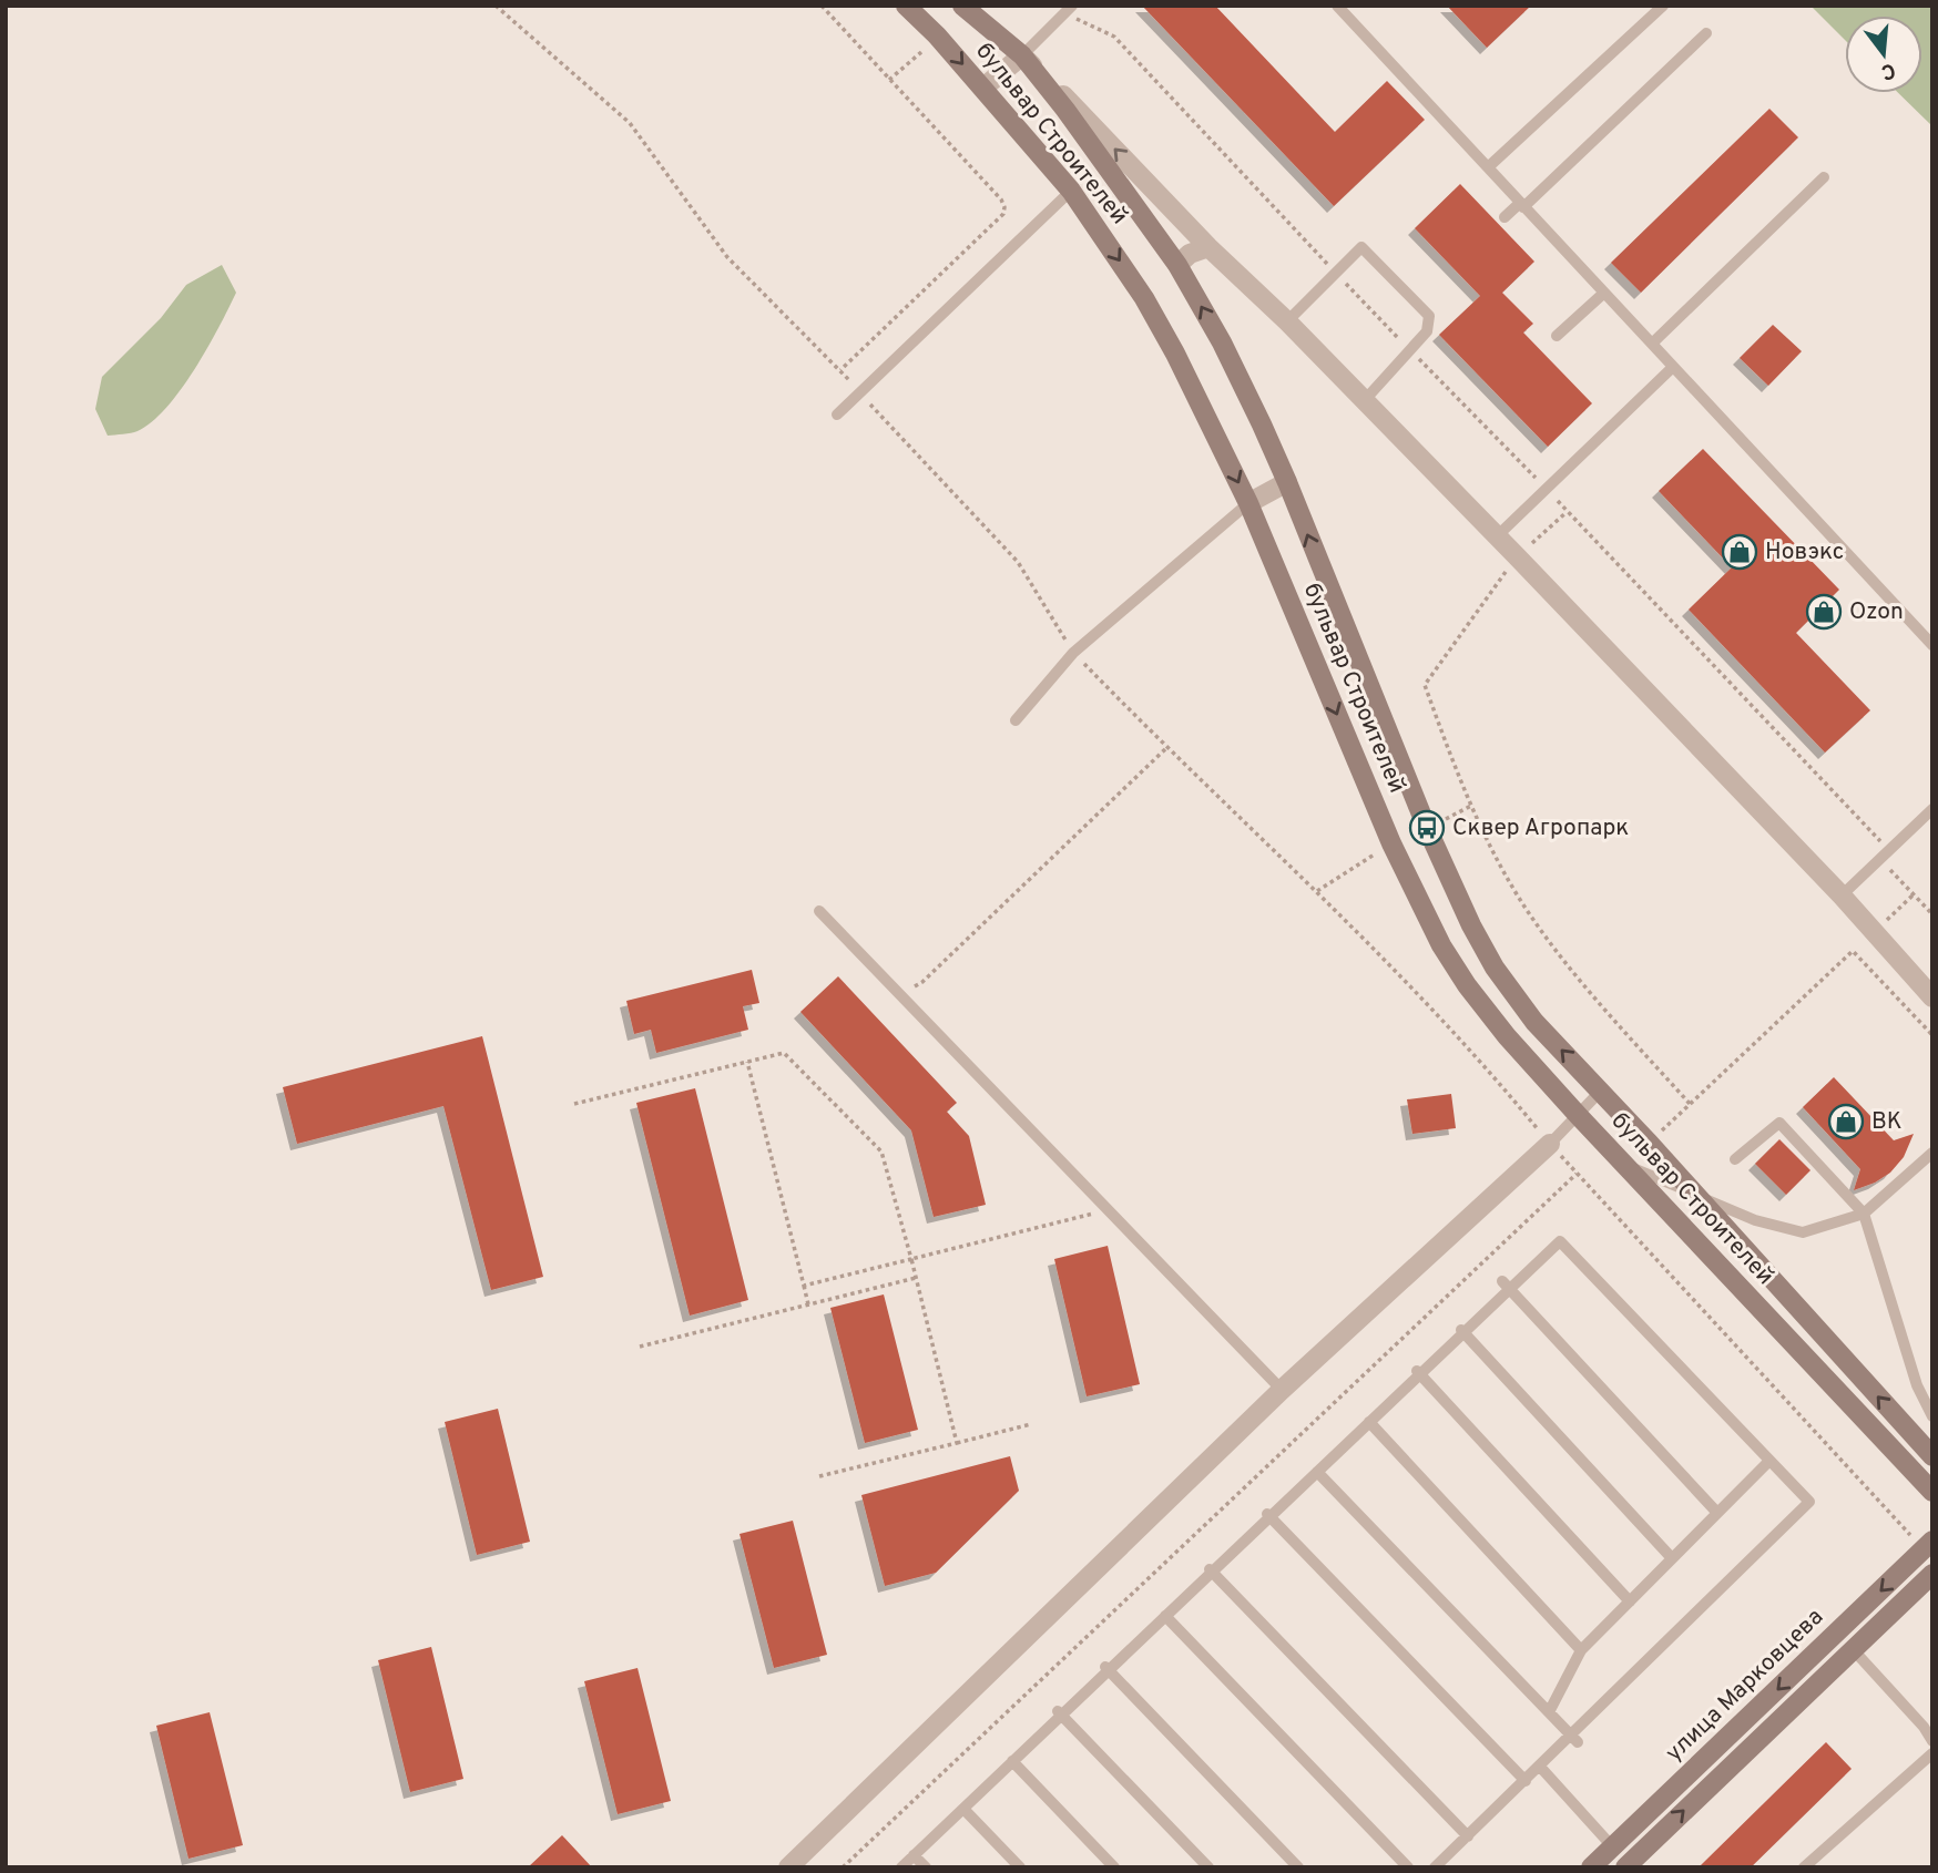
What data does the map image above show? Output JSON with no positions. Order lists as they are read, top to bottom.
{
  "streets": {
    "main road": ["бульвар Строителей", "улица Марковцева"]
  },
  "places": {
    "shop": ["Новэкс", "Ozon", "ВК"],
    "bus stop": ["Сквер Агропарк"]
  },
  "north": "bottom"
}
